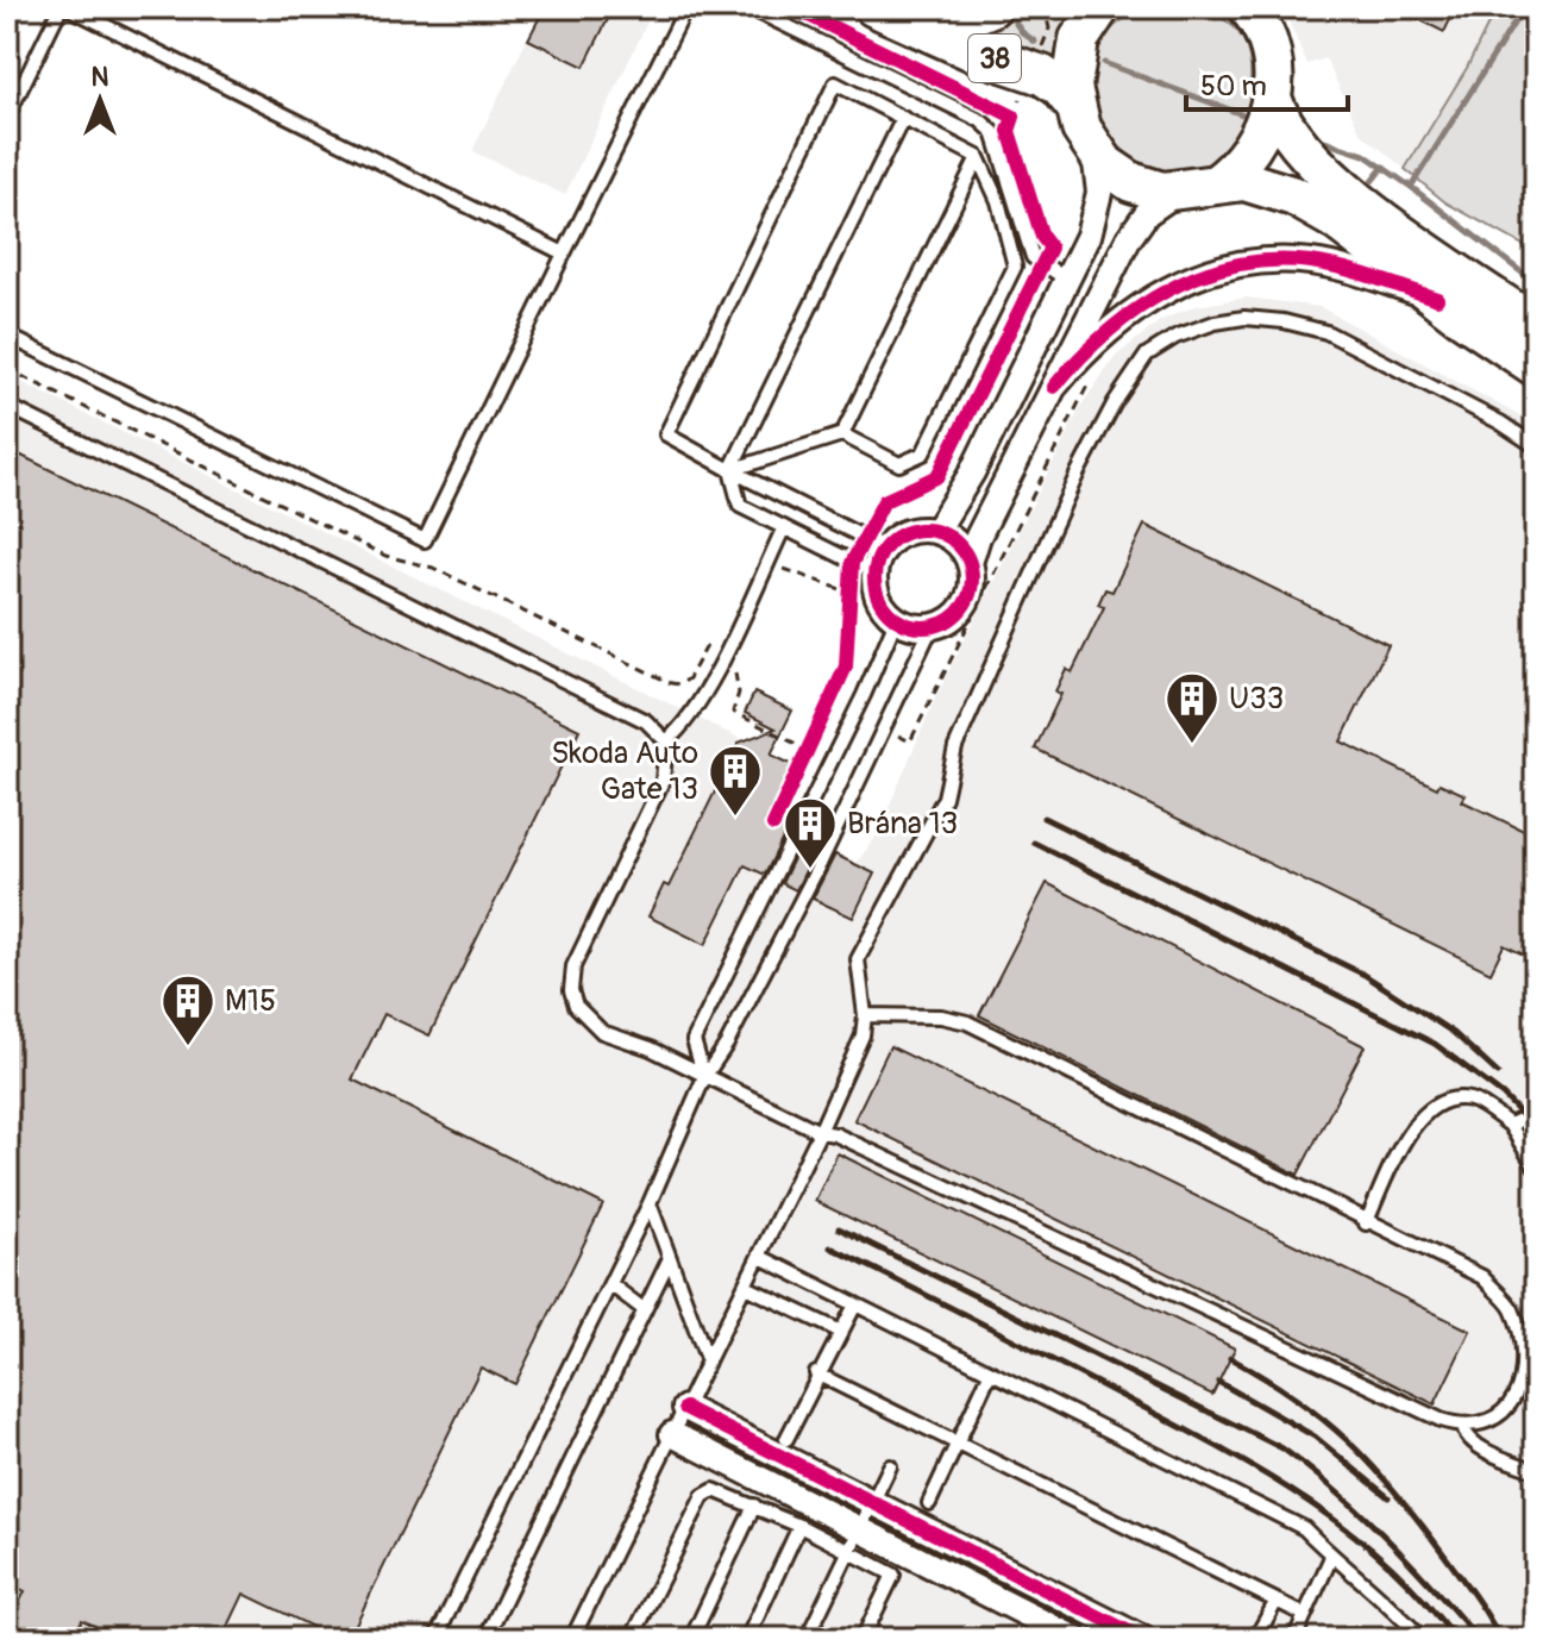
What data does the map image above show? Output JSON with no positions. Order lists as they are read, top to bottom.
{
  "streets": {
    "main road": ["38"]
  },
  "places": {
    "building": [
      "U33",
      "Skoda Auto Gate 13",
      "Brána 13",
      "M15"
    ]
  },
  "scale_bar": "50 m",
  "north": "top"
}
